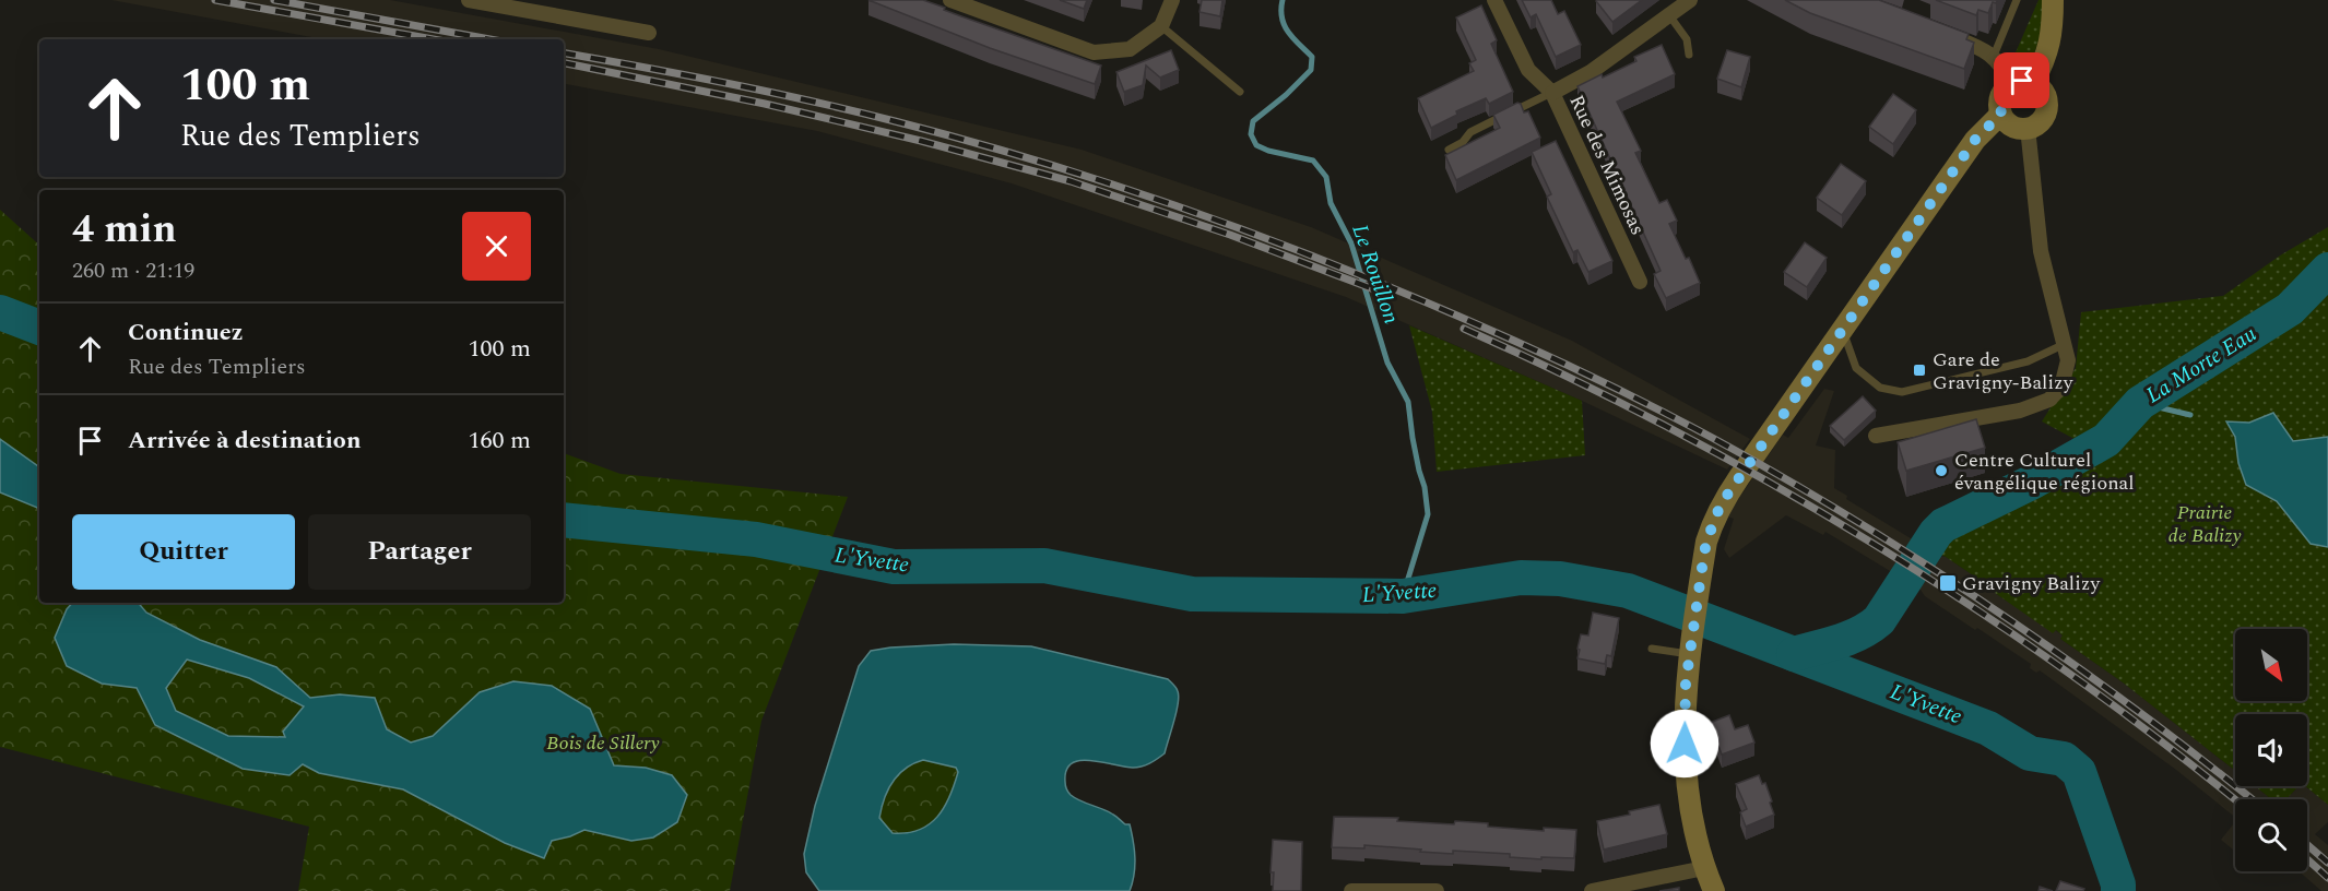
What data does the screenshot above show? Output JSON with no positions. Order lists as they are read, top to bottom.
{
  "streets": {
    "street": ["Rue des Mimosas"]
  },
  "water": ["Le Rouillon", "La Morte Eau", "L'Yvette"],
  "parks": ["Prairie de Balizy", "Bois de Sillery"],
  "places": {
    "transit": ["Gare de Gravigny-Balizy", "Gravigny Balizy"],
    "other": ["Centre Culturel évangélique régional"]
  },
  "north": "bottom right",
  "page": {
    "turn": ["100 m", "Rue des Templiers"],
    "heading": ["4 min", "260 m · 21:19"],
    "list": [
      {
        "name": "Continuez",
        "note": "Rue des Templiers",
        "value": "100 m"
      },
      {
        "name": "Arrivée à destination",
        "value": "160 m"
      }
    ],
    "buttons": ["Quitter", "Partager"]
  }
}
